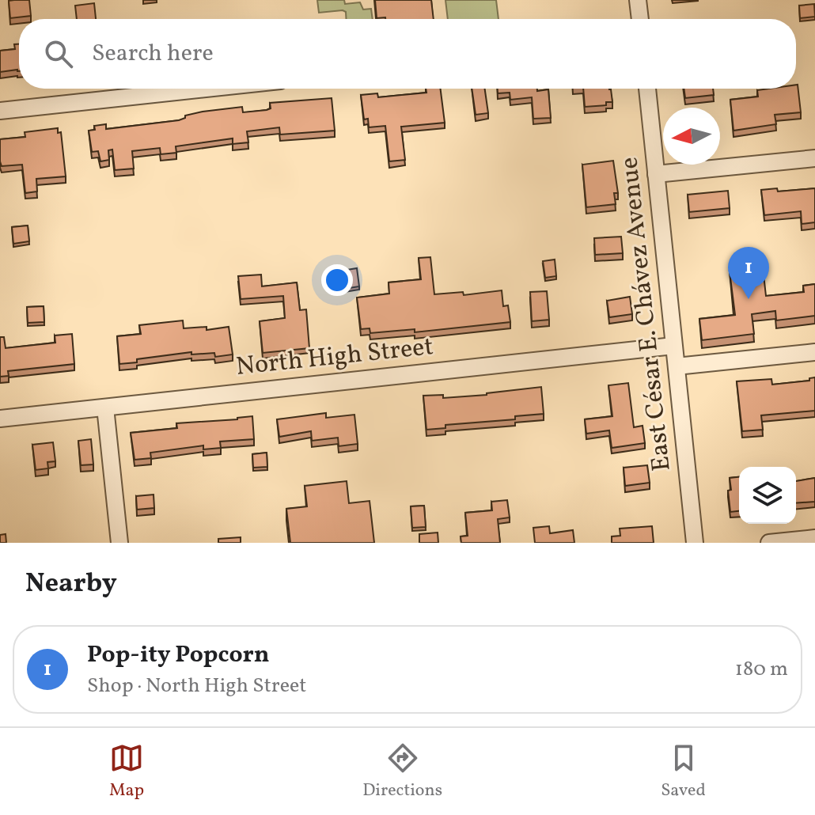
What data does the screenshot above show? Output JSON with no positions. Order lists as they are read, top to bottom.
{
  "streets": {
    "street": ["East César E. Chávez Avenue", "North High Street"]
  },
  "crossings": [
    ["East César E. Chávez Avenue", "North High Street"]
  ],
  "north": "left",
  "page": {
    "search": "Search here",
    "pins": "1",
    "heading": "Nearby",
    "list": [
      {
        "mark": "1",
        "name": "Pop-ity Popcorn",
        "note": "Shop · North High Street",
        "value": "180 m"
      }
    ],
    "nav": ["Map", "Directions", "Saved"]
  }
}
